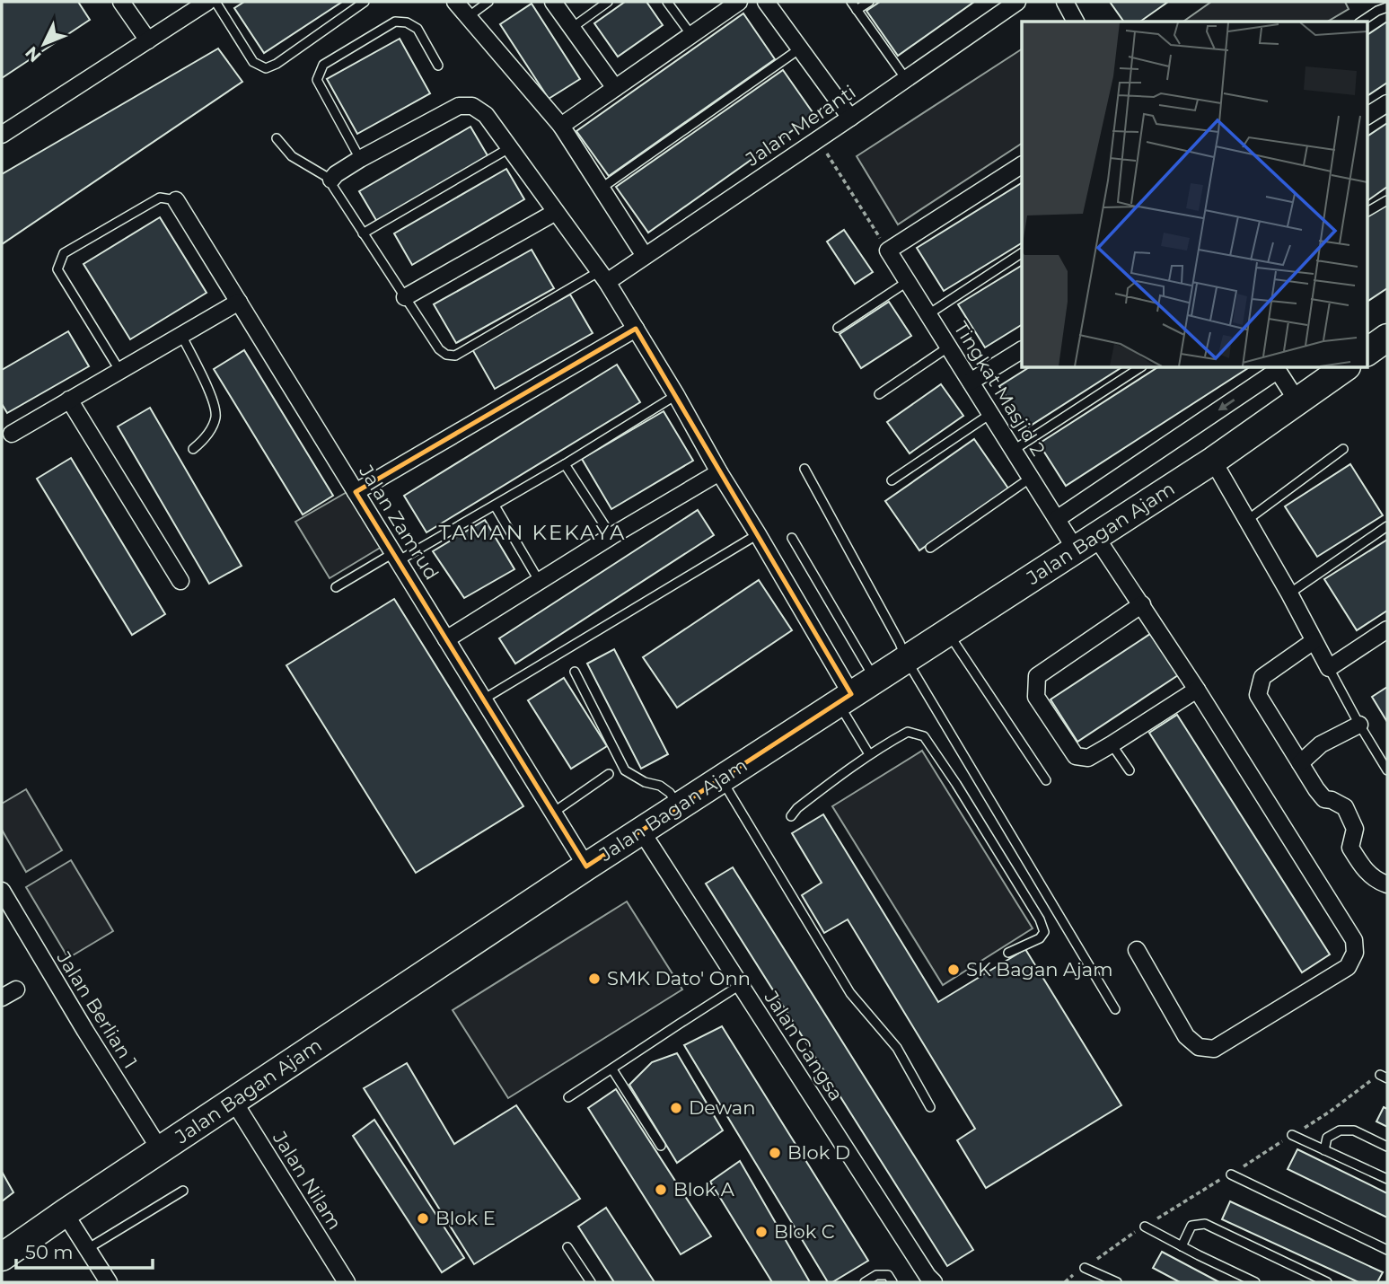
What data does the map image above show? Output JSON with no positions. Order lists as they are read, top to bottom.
{
  "streets": {
    "main road": ["Jalan Bagan Ajam"],
    "street": [
      "Jalan Meranti",
      "Tingkat Masjid 2",
      "Jalan Zamrud",
      "Jalan Berlian 1",
      "Jalan Gangsa",
      "Jalan Nilam"
    ]
  },
  "crossings": [
    ["Tingkat Masjid 2", "Jalan Bagan Ajam"],
    ["Jalan Zamrud", "Jalan Bagan Ajam"],
    ["Jalan Bagan Ajam", "Jalan Berlian 1"],
    ["Jalan Bagan Ajam", "Jalan Gangsa"],
    ["Jalan Bagan Ajam", "Jalan Nilam"]
  ],
  "districts": ["TAMAN KEKAYA"],
  "places": [
    "SK Bagan Ajam",
    "SMK Dato' Onn",
    "Dewan",
    "Blok D",
    "Blok A",
    "Blok E",
    "Blok C"
  ],
  "scale_bar": "50 m",
  "north": "bottom left"
}
